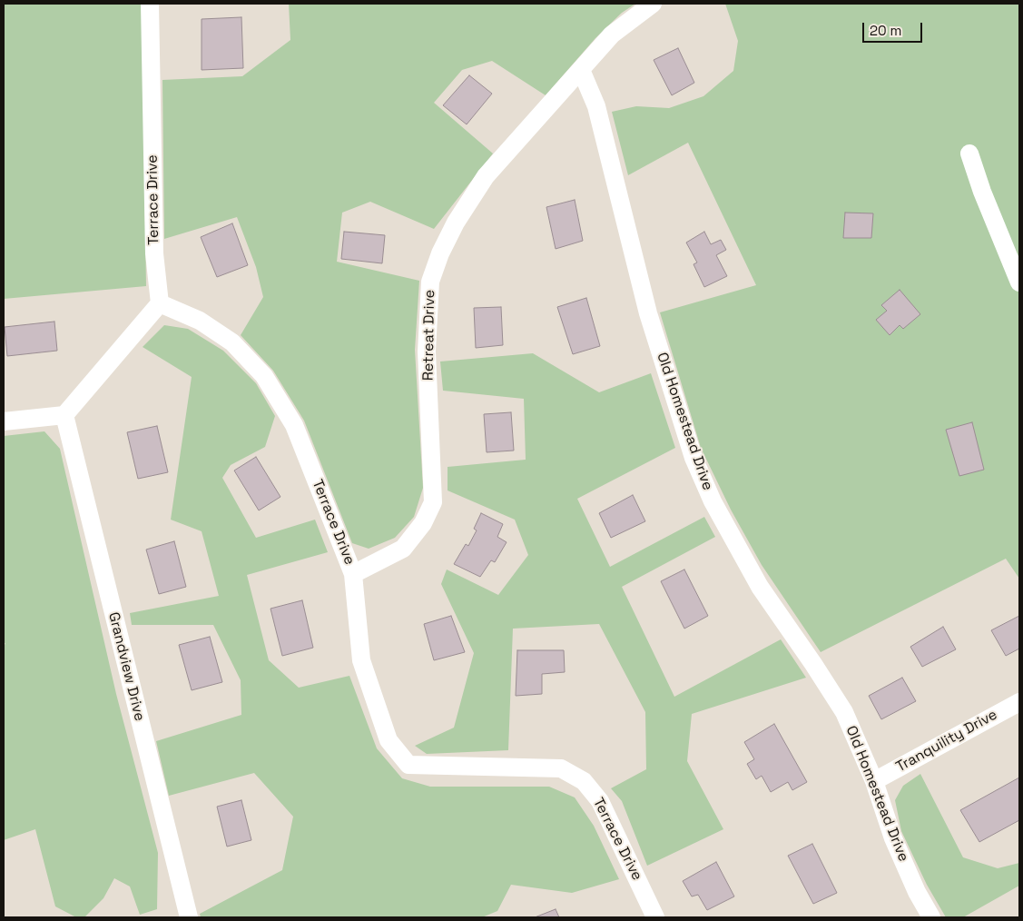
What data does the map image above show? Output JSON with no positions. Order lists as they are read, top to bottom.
{
  "streets": {
    "street": [
      "Terrace Drive",
      "Retreat Drive",
      "Old Homestead Drive",
      "Grandview Drive",
      "Tranquility Drive"
    ]
  },
  "crossings": [
    ["Terrace Drive", "Retreat Drive"],
    ["Retreat Drive", "Old Homestead Drive"],
    ["Old Homestead Drive", "Tranquility Drive"]
  ],
  "scale_bar": "20 m"
}
